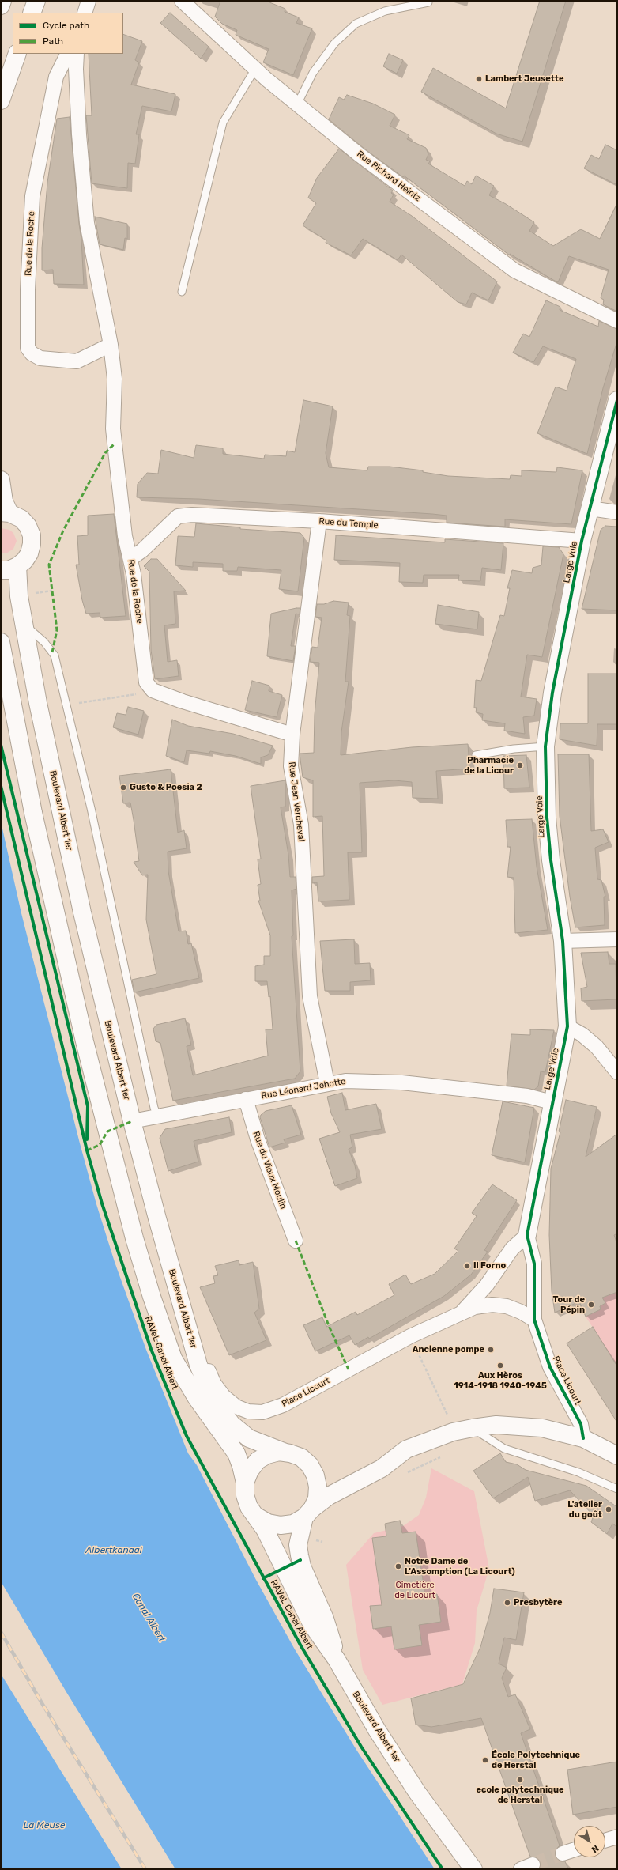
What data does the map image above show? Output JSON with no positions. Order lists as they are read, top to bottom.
{
  "streets": {
    "main road": ["Large Voie", "Boulevard Albert 1er"],
    "street": [
      "Rue Richard Heintz",
      "Rue de la Roche",
      "Rue du Temple",
      "Rue Jean Vercheval",
      "Rue Léonard Jehotte",
      "Rue du Vieux Moulin",
      "Place Licourt"
    ],
    "cycle path": ["RAVeL Canal Albert"]
  },
  "crossings": [
    ["Rue de la Roche", "Rue du Temple"],
    ["Rue du Temple", "Large Voie"],
    ["Rue du Temple", "Rue Jean Vercheval"],
    ["Large Voie", "Rue Léonard Jehotte"],
    ["Large Voie", "Place Licourt"],
    ["Rue Jean Vercheval", "Rue Léonard Jehotte"],
    ["Boulevard Albert 1er", "Rue Léonard Jehotte"],
    ["Boulevard Albert 1er", "Place Licourt"],
    ["Rue Léonard Jehotte", "Rue du Vieux Moulin"]
  ],
  "water": ["Albertkanaal", "Canal Albert", "La Meuse"],
  "parks": ["Cimetière de Licourt"],
  "places": [
    "Lambert Jeusette",
    "Pharmacie de la Licour",
    "Gusto & Poesia 2",
    "Il Forno",
    "Tour de Pépin",
    "Ancienne pompe",
    "Aux Hèros 1914-1918 1940-1945",
    "L'atelier du goût",
    "Notre Dame de L'Assomption (La Licourt)",
    "Presbytère",
    "École Polytechnique de Herstal",
    "ecole polytechnique de Herstal"
  ],
  "legend": ["Cycle path", "Path"],
  "north": "bottom right"
}
